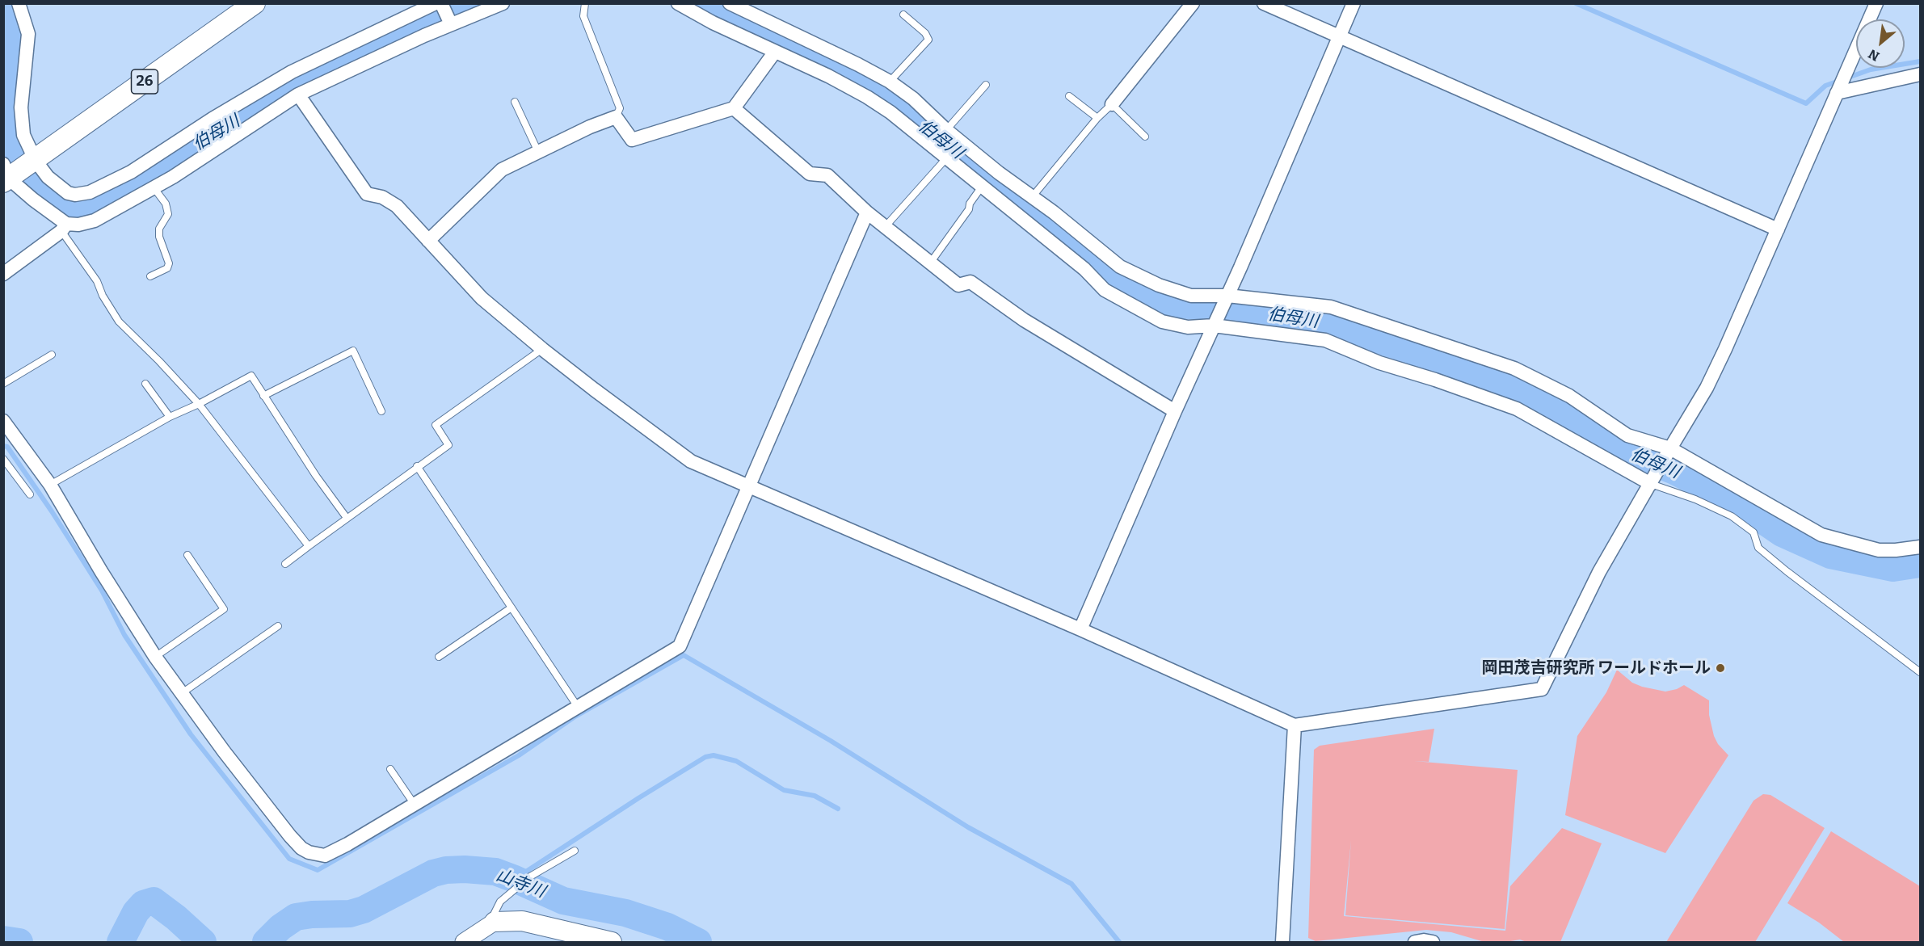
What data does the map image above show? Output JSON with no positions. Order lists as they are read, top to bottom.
{
  "streets": {
    "main road": ["26"]
  },
  "water": ["伯母川", "山寺川"],
  "places": ["岡田茂吉研究所 ワールドホール"],
  "north": "bottom left"
}
